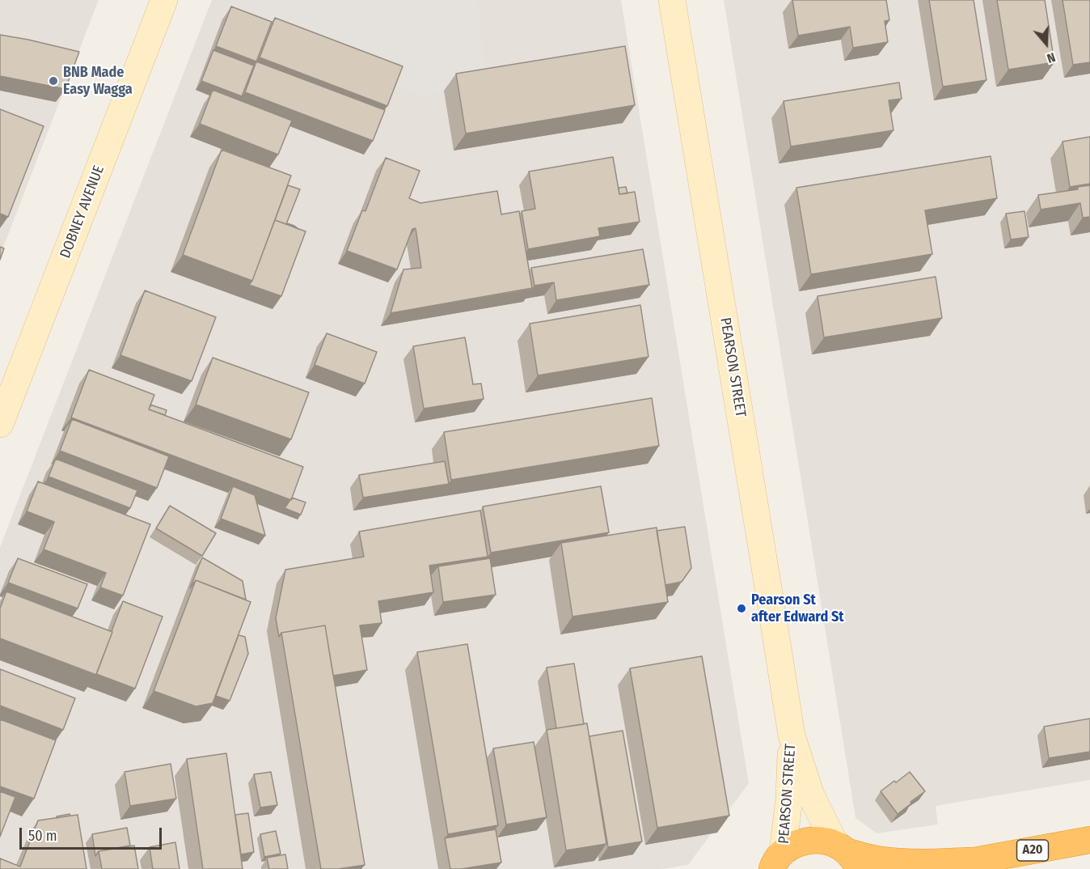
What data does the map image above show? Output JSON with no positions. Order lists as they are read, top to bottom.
{
  "streets": {
    "highway": ["A20"],
    "main road": ["DOBNEY AVENUE", "PEARSON STREET"]
  },
  "crossings": [
    ["PEARSON STREET", "A20"]
  ],
  "places": ["BNB Made Easy Wagga", "Pearson St after Edward St"],
  "scale_bar": "50 m",
  "north": "bottom"
}
